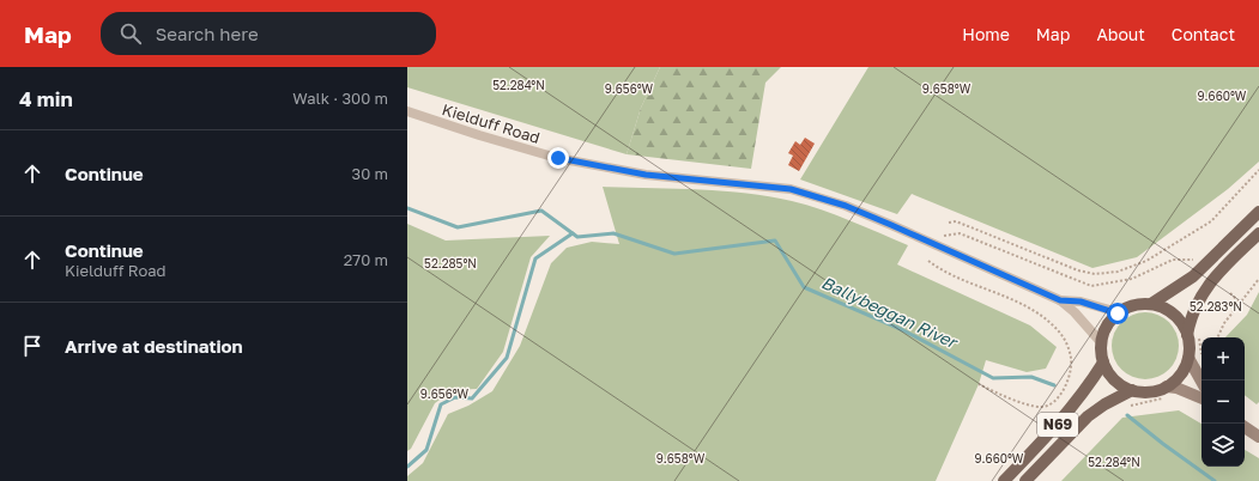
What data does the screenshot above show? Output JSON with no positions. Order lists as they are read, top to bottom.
{
  "streets": {
    "main road": ["N69"],
    "street": ["Kielduff Road"]
  },
  "water": ["Ballybeggan River"],
  "page": {
    "header": "Map",
    "search": "Search here",
    "nav": [
      "Home",
      "Map",
      "About",
      "Contact"
    ],
    "heading": ["4 min", "Walk · 300 m"],
    "list": [
      ["Continue", "30 m"],
      ["Continue", "Kielduff Road", "270 m"],
      "Arrive at destination"
    ],
    "map_buttons": ["+", "−"]
  },
  "coordinates": [
    "52.284°N",
    "9.656°W",
    "9.658°W",
    "9.660°W",
    "52.285°N",
    "52.283°N"
  ]
}
